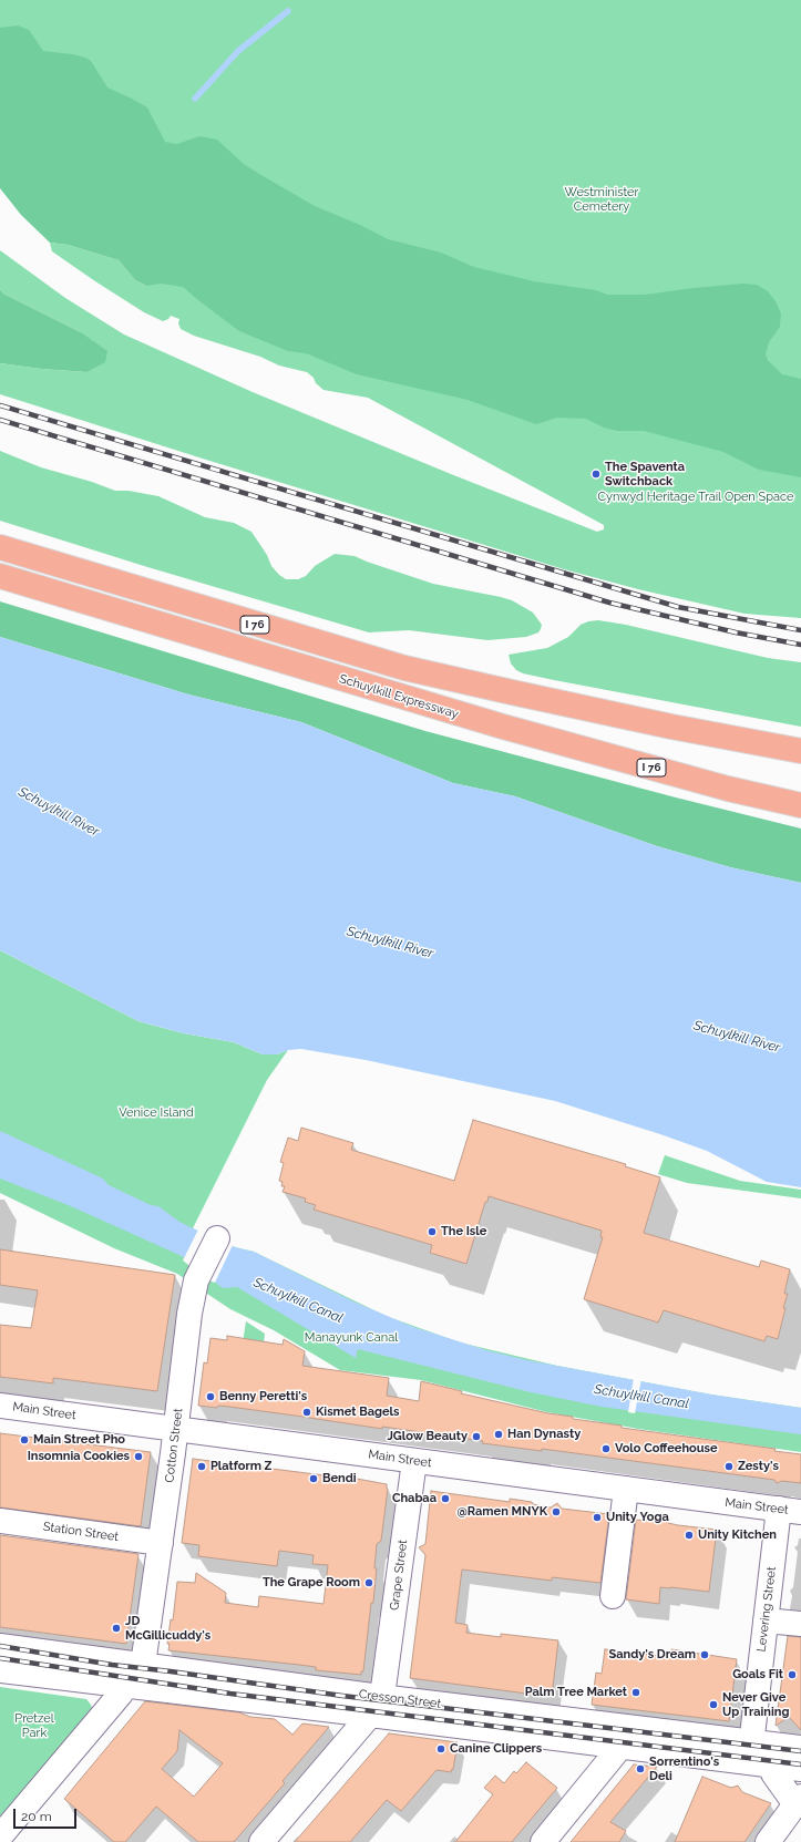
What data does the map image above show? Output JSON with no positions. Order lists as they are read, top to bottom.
{
  "streets": {
    "highway": ["I 76", "Schuylkill Expressway"],
    "street": [
      "Main Street",
      "Cotton Street",
      "Station Street",
      "Grape Street",
      "Levering Street",
      "Cresson Street"
    ]
  },
  "crossings": [
    ["Main Street", "Cotton Street"],
    ["Main Street", "Grape Street"],
    ["Main Street", "Levering Street"],
    ["Cotton Street", "Station Street"]
  ],
  "water": ["Schuylkill River", "Schuylkill Canal"],
  "parks": [
    "Westminister Cemetery",
    "Cynwyd Heritage Trail Open Space",
    "Venice Island",
    "Manayunk Canal",
    "Pretzel Park"
  ],
  "places": [
    "The Spaventa Switchback",
    "The Isle",
    "Benny Peretti's",
    "Kismet Bagels",
    "Han Dynasty",
    "JGlow Beauty",
    "Main Street Pho",
    "Volo Coffeehouse",
    "Insomnia Cookies",
    "Platform Z",
    "Zesty's",
    "Bendi",
    "Chabaa",
    "@Ramen MNYK",
    "Unity Yoga",
    "Unity Kitchen",
    "The Grape Room",
    "JD McGillicuddy's",
    "Sandy's Dream",
    "Goals Fit",
    "Palm Tree Market",
    "Never Give Up Training",
    "Canine Clippers",
    "Sorrentino's Deli"
  ],
  "scale_bar": "20 m"
}
